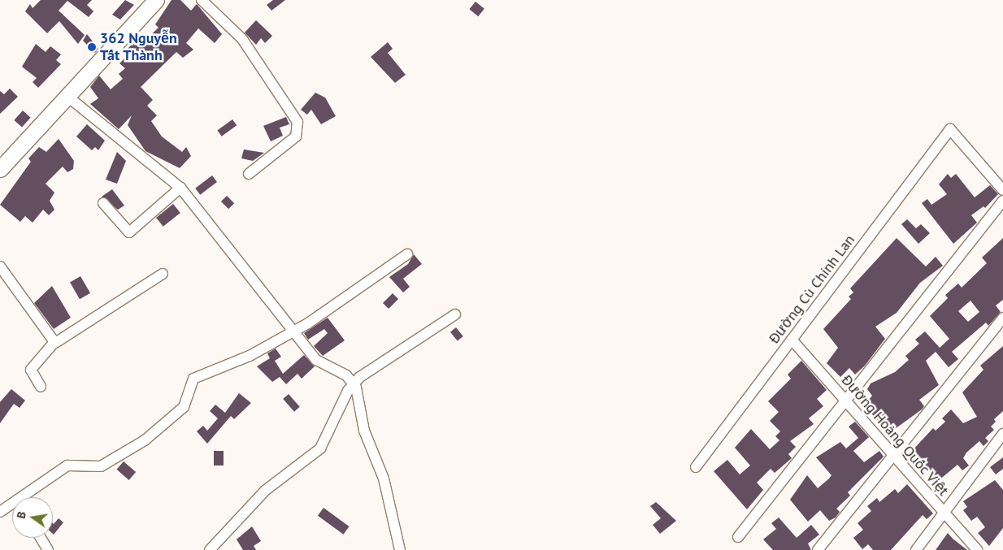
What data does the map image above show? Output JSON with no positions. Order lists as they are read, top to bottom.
{
  "streets": {
    "street": ["Đường Cù Chính Lan", "Đường Hoàng Quốc Việt"]
  },
  "crossings": [
    ["Đường Cù Chính Lan", "Đường Hoàng Quốc Việt"]
  ],
  "places": ["362 Nguyễn Tất Thành"],
  "north": "left"
}
